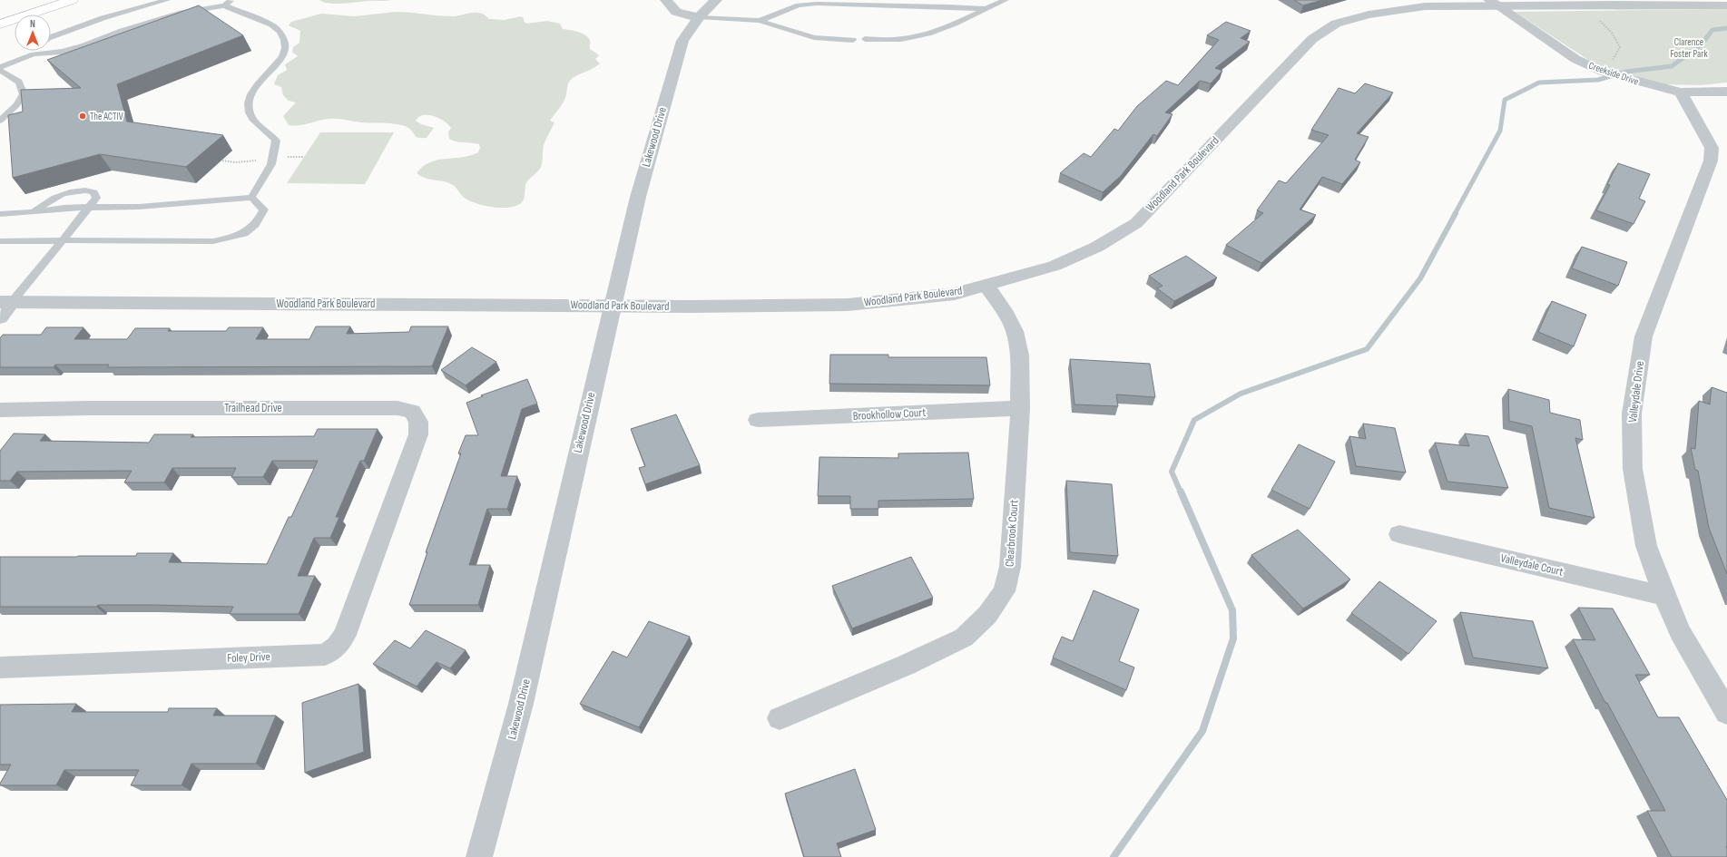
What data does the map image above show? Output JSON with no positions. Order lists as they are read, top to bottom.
{
  "streets": {
    "street": [
      "Creekside Drive",
      "Lakewood Drive",
      "Woodland Park Boulevard",
      "Valleydale Drive",
      "Trailhead Drive",
      "Brookhollow Court",
      "Clearbrook Court",
      "Valleydale Court",
      "Foley Drive"
    ]
  },
  "crossings": [
    ["Creekside Drive", "Woodland Park Boulevard"],
    ["Creekside Drive", "Valleydale Drive"],
    ["Lakewood Drive", "Woodland Park Boulevard"],
    ["Woodland Park Boulevard", "Clearbrook Court"],
    ["Valleydale Drive", "Valleydale Court"],
    ["Trailhead Drive", "Foley Drive"],
    ["Brookhollow Court", "Clearbrook Court"]
  ],
  "parks": ["Clarence Foster Park"],
  "places": ["The ACTIV"],
  "north": "top"
}
